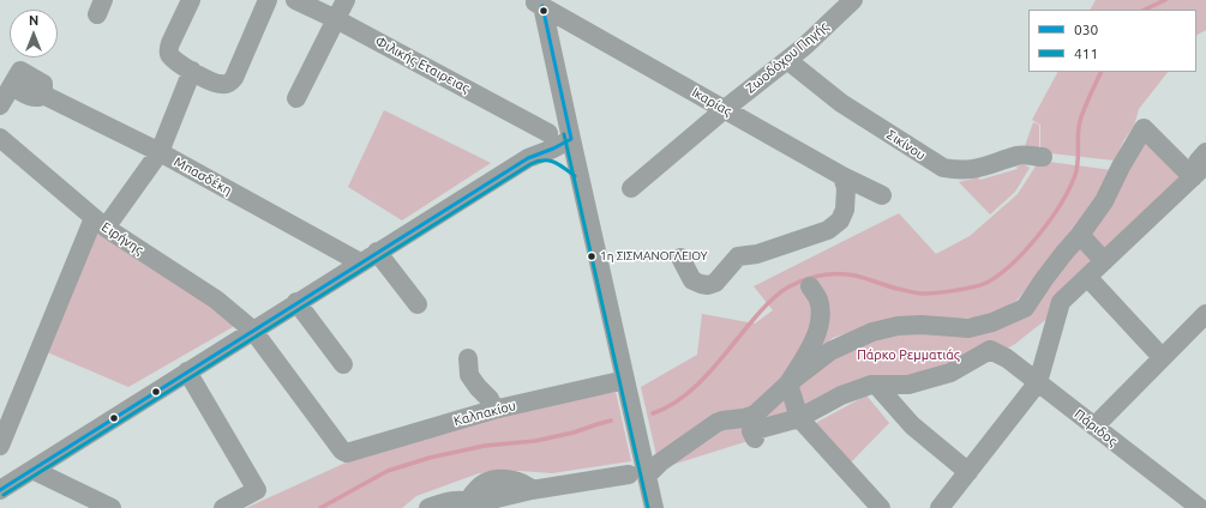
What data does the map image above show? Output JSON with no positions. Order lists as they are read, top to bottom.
{
  "streets": {
    "street": [
      "Ζωοδόχου Πηγής",
      "Φιλικής Εταιρειας",
      "Ικαρίας",
      "Σικίνου",
      "Μπασδέκη",
      "Ειρήνης",
      "Καλπακίου",
      "Πάριδος"
    ]
  },
  "crossings": [
    ["Ζωοδόχου Πηγής", "Ικαρίας"],
    ["Ζωοδόχου Πηγής", "Σικίνου"],
    ["Ειρήνης", "Καλπακίου"]
  ],
  "parks": ["Πάρκο Ρεμματιάς"],
  "places": ["1η ΣΙΣΜΑΝΟΓΛΕΙΟΥ"],
  "lines": ["transit line 030", "transit line 411"],
  "legend": ["030", "411"],
  "north": "top"
}
